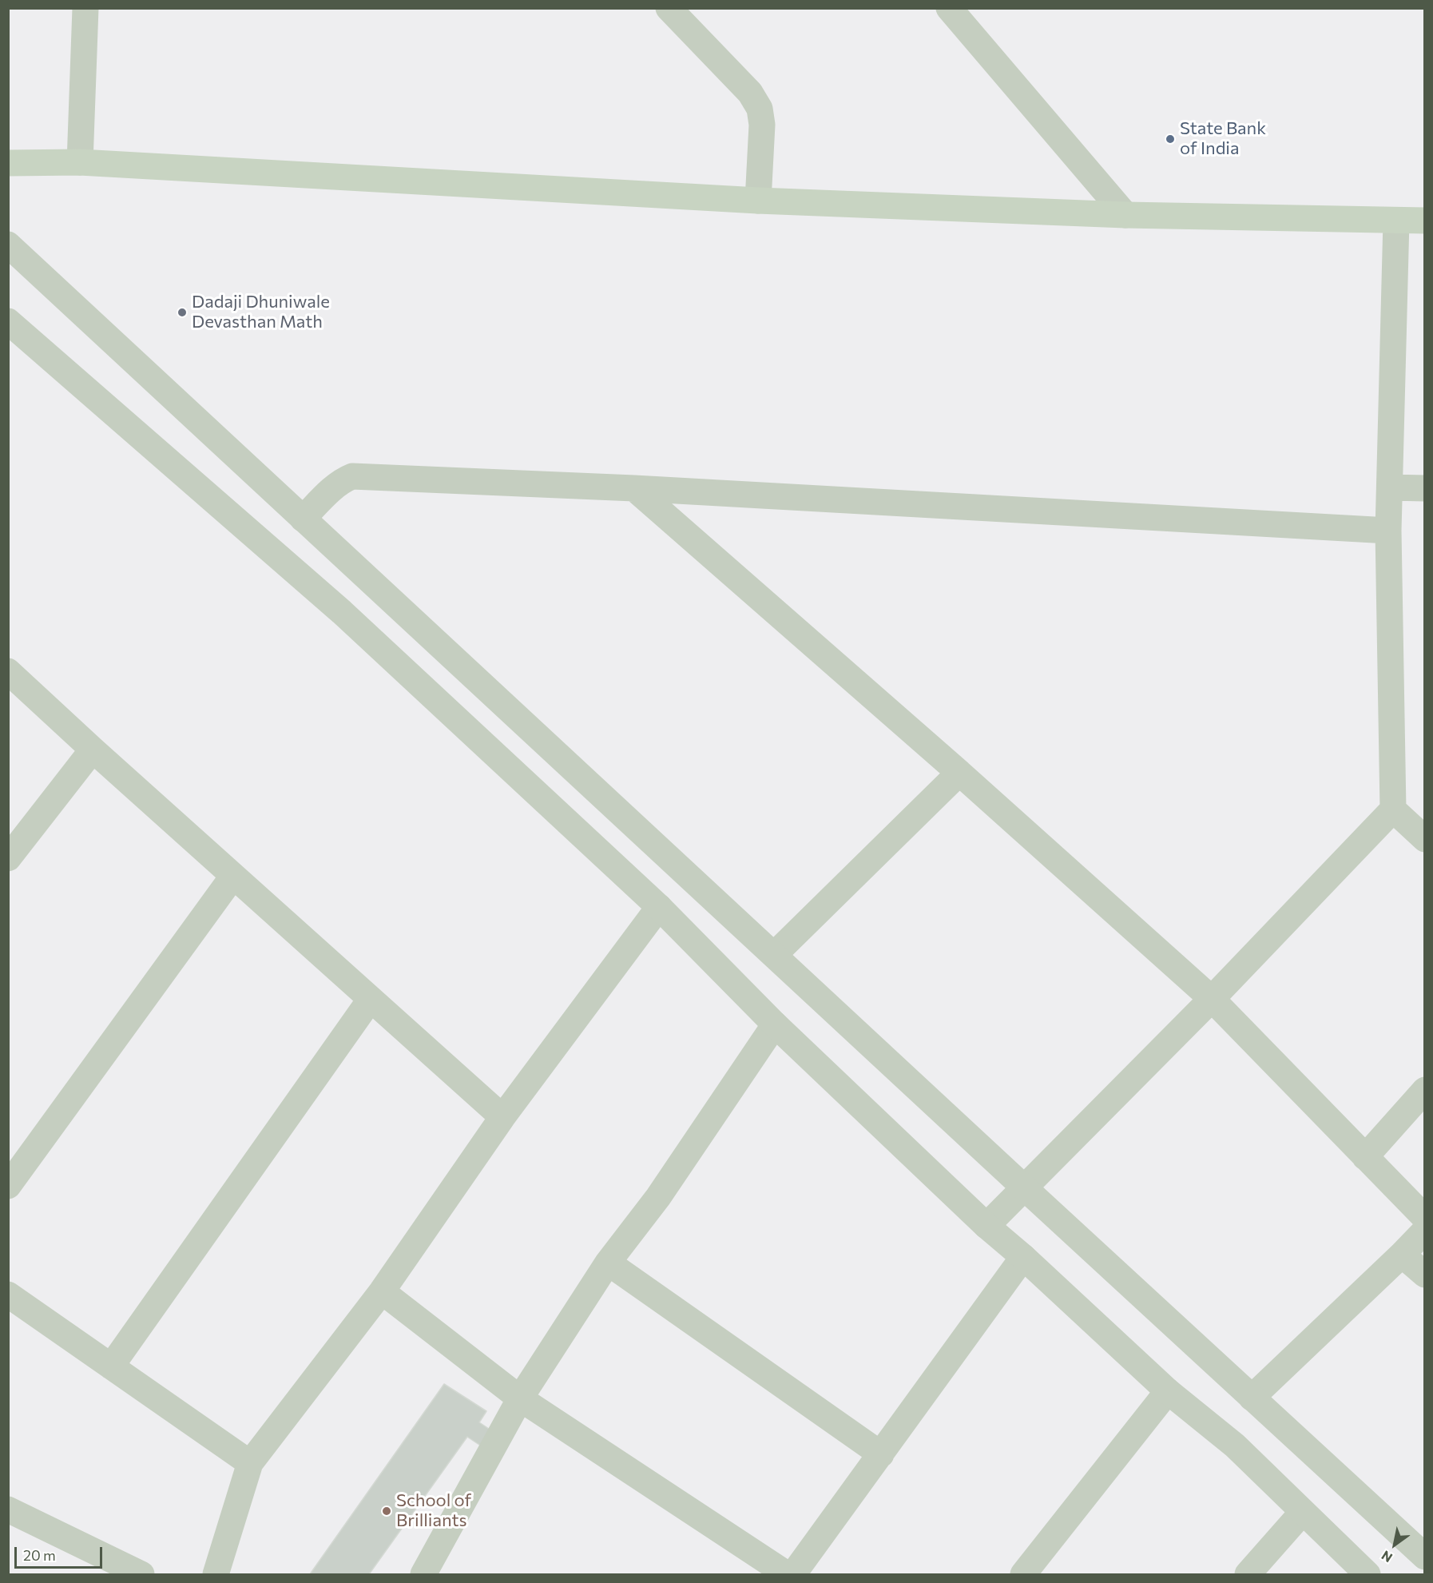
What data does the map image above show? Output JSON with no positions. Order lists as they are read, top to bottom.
{
  "places": ["State Bank of India", "Dadaji Dhuniwale Devasthan Math", "School of Brilliants"],
  "scale_bar": "20 m",
  "north": "bottom left"
}
